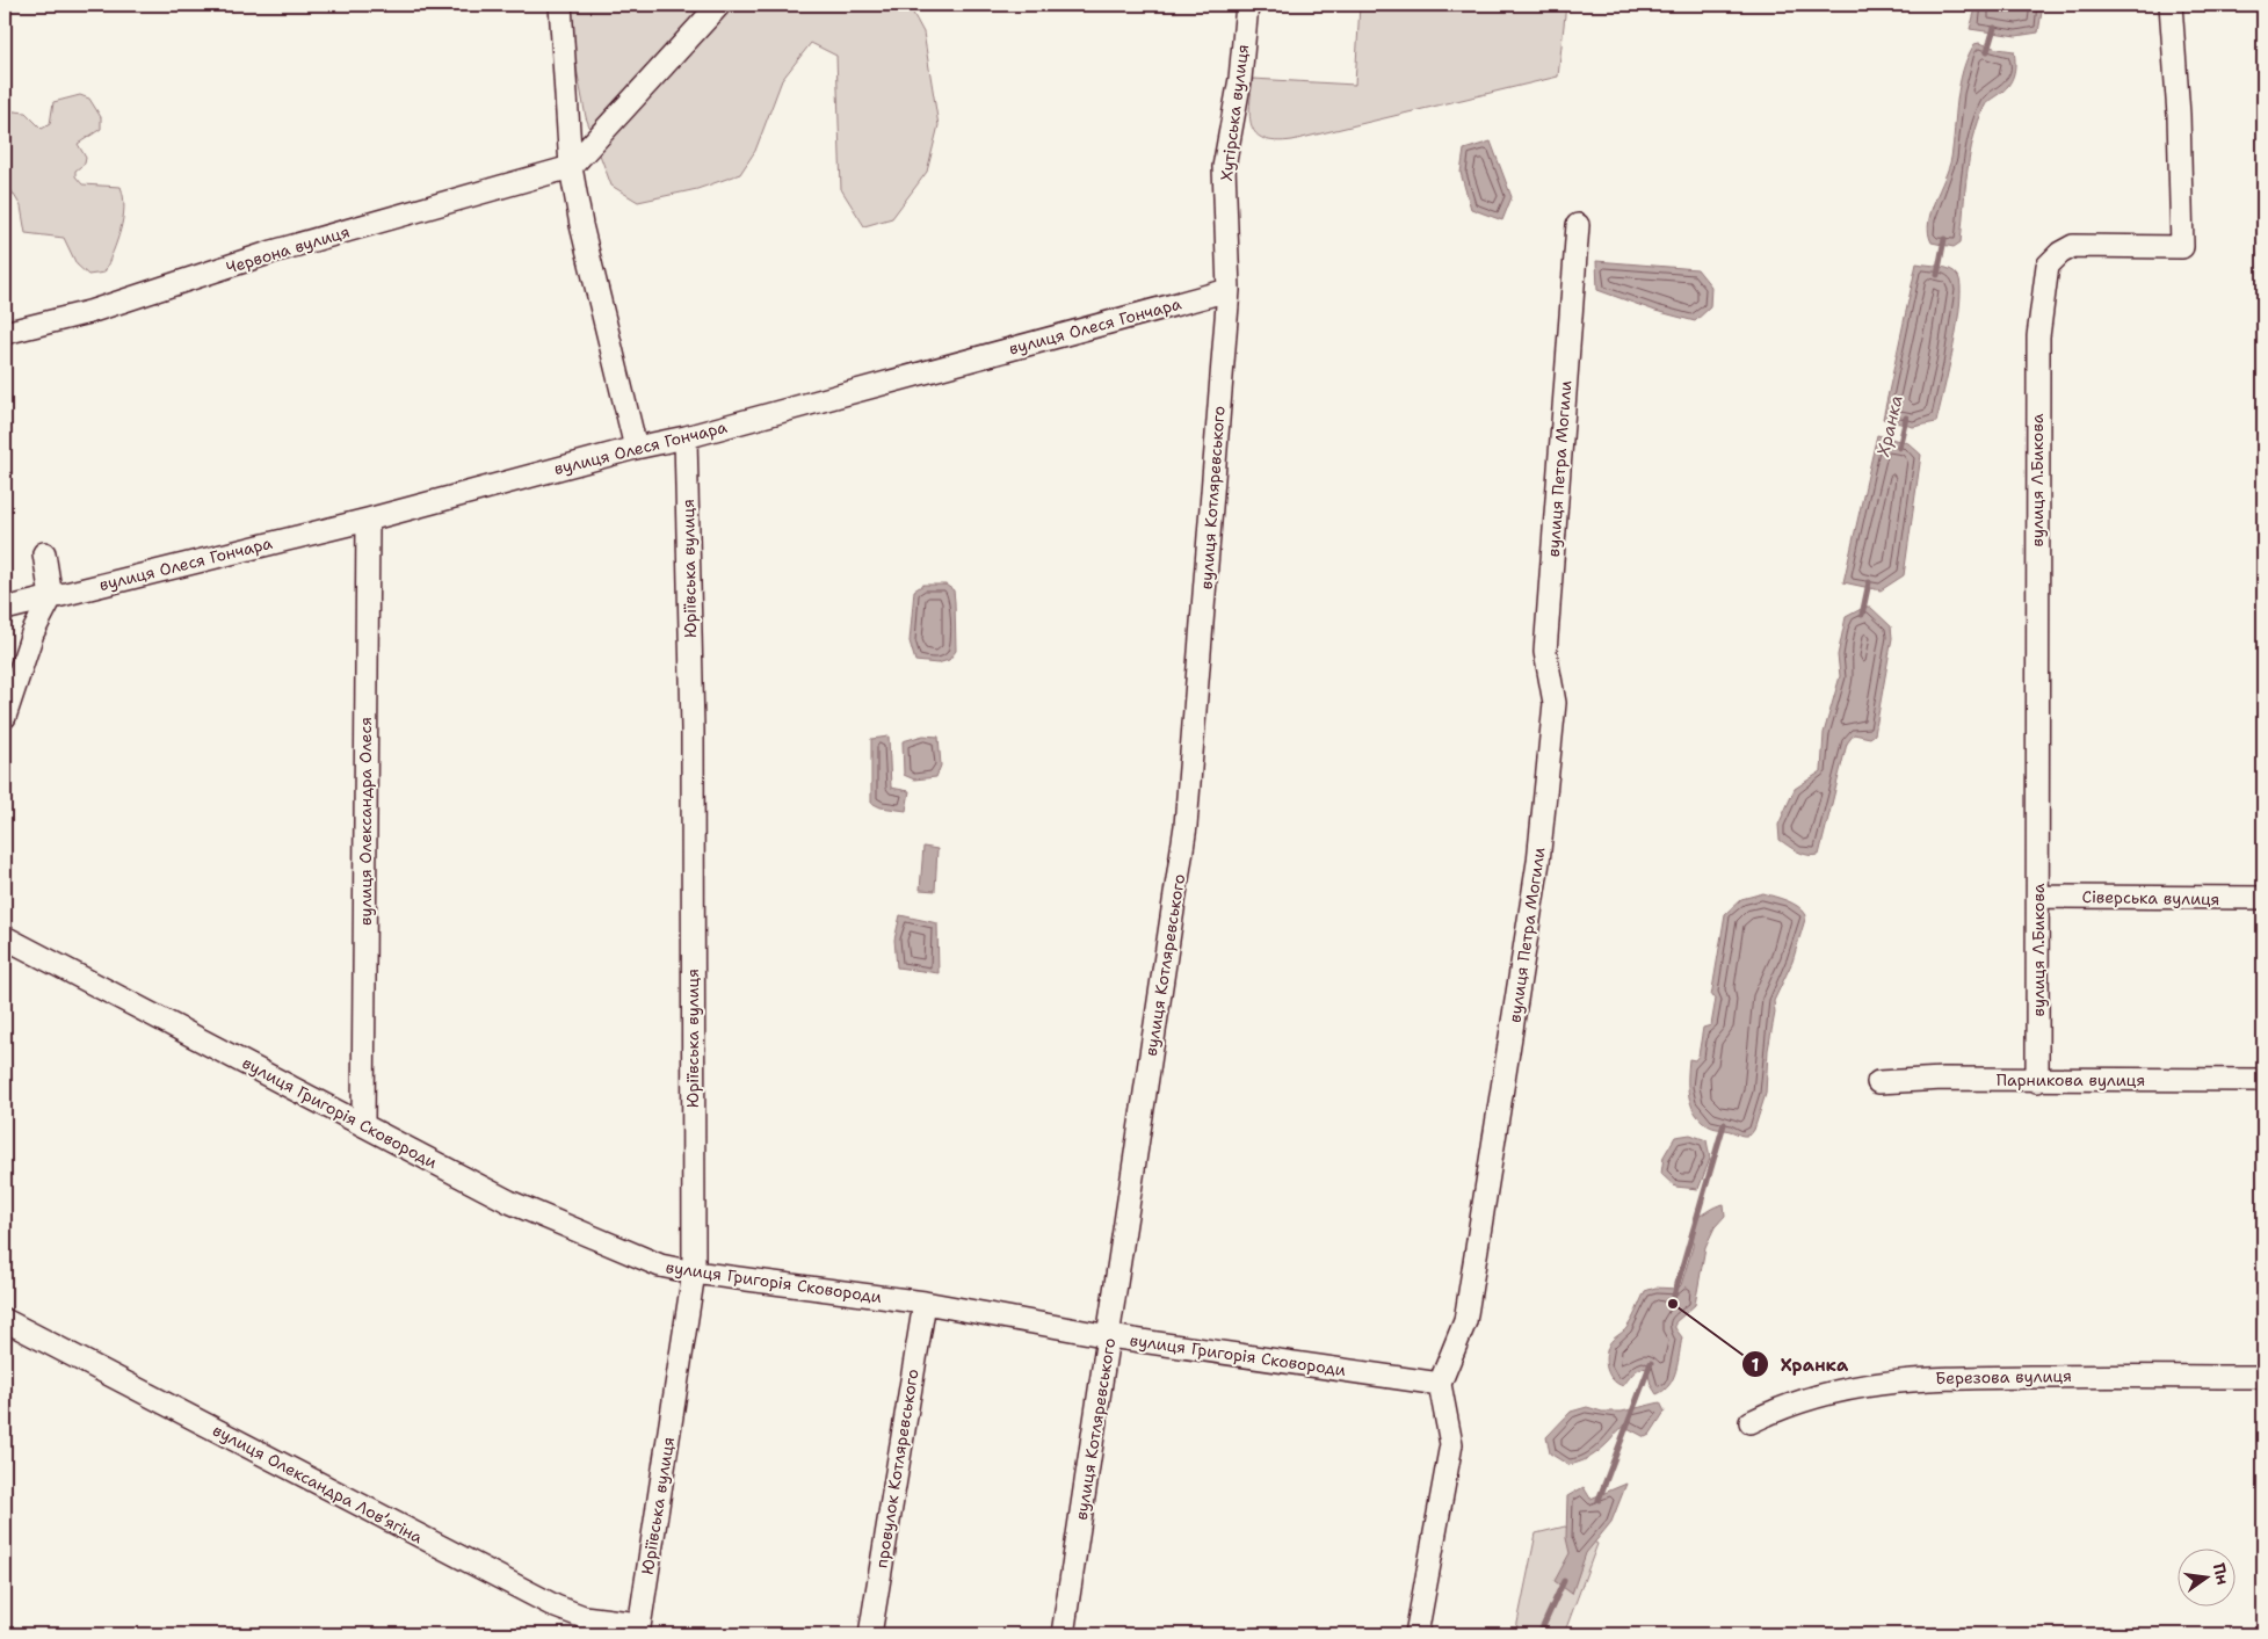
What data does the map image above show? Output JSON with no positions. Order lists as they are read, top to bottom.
{
  "streets": {
    "street": [
      "Хутірська вулиця",
      "Червона вулиця",
      "вулиця Олеся Гончара",
      "вулиця Петра Могили",
      "вулиця Л.Бикова",
      "вулиця Котляревського",
      "Юріївська вулиця",
      "вулиця Олександра Олеся",
      "Сіверська вулиця",
      "Парникова вулиця",
      "вулиця Григорія Сковороди",
      "Березова вулиця",
      "провулок Котляревського",
      "вулиця Олександра Ловʼягіна"
    ]
  },
  "crossings": [
    ["Хутірська вулиця", "вулиця Олеся Гончара"],
    ["Хутірська вулиця", "вулиця Котляревського"],
    ["вулиця Олеся Гончара", "вулиця Котляревського"],
    ["вулиця Олеся Гончара", "Юріївська вулиця"],
    ["вулиця Олеся Гончара", "вулиця Олександра Олеся"],
    ["вулиця Петра Могили", "вулиця Григорія Сковороди"],
    ["вулиця Л.Бикова", "Сіверська вулиця"],
    ["вулиця Л.Бикова", "Парникова вулиця"],
    ["вулиця Котляревського", "вулиця Григорія Сковороди"],
    ["Юріївська вулиця", "вулиця Григорія Сковороди"],
    ["Юріївська вулиця", "вулиця Олександра Ловʼягіна"],
    ["вулиця Олександра Олеся", "вулиця Григорія Сковороди"],
    ["вулиця Григорія Сковороди", "провулок Котляревського"]
  ],
  "water": ["Хранка"],
  "places": ["Хранка"],
  "north": "right"
}
